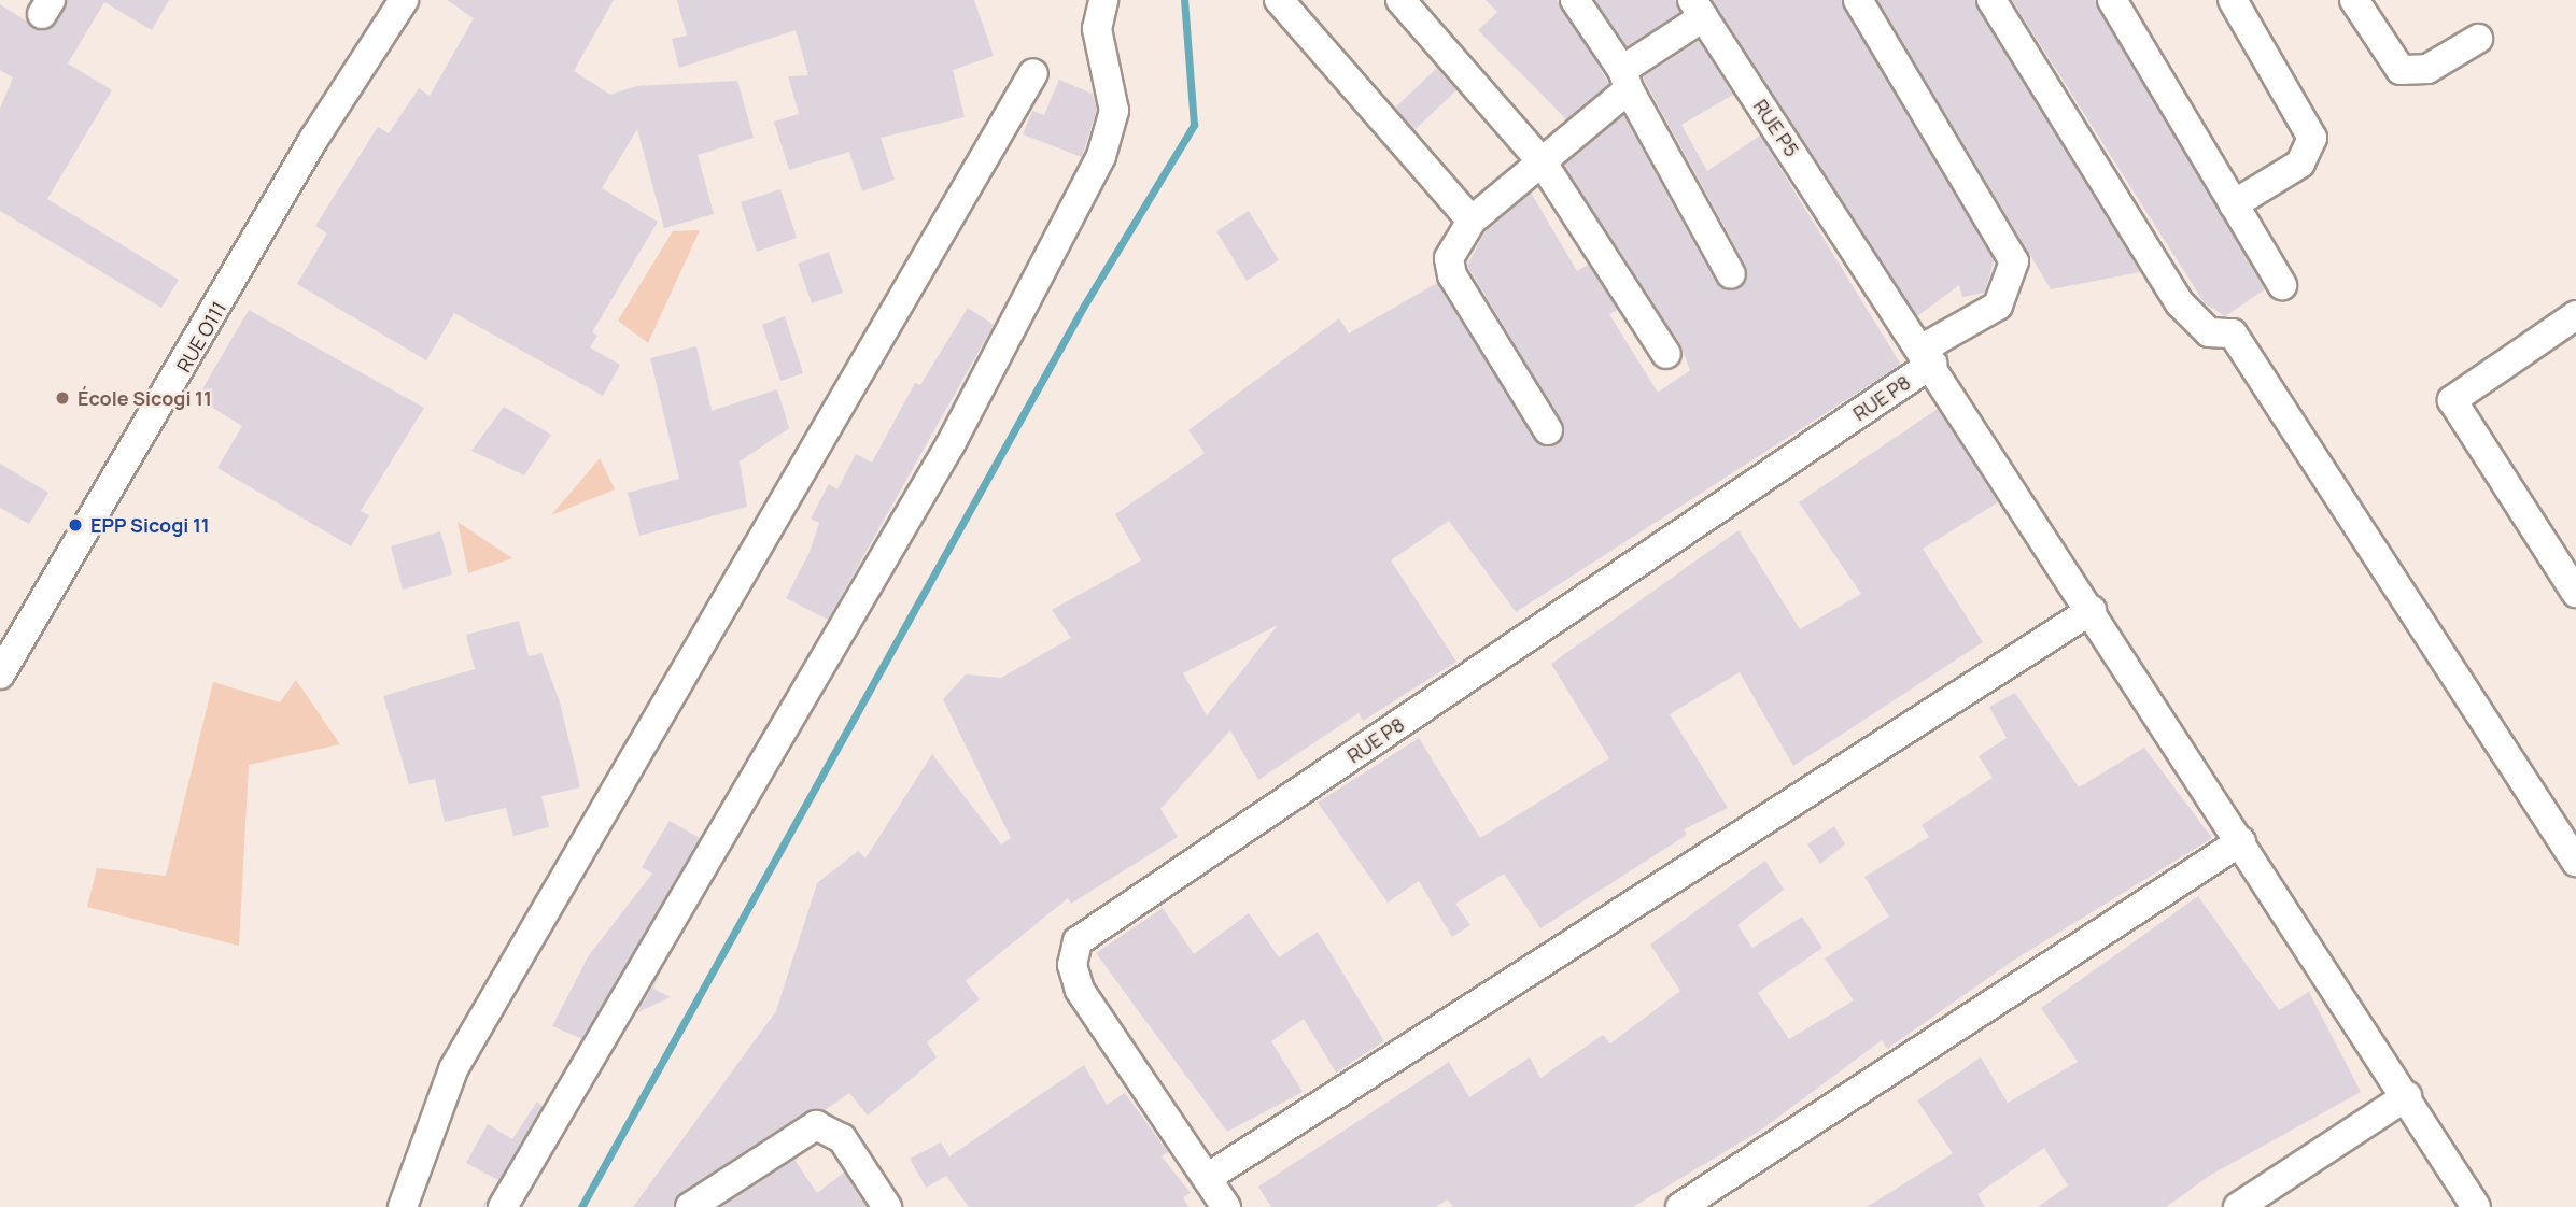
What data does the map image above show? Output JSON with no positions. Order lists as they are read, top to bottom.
{
  "streets": {
    "street": ["RUE P5", "RUE O111", "RUE P8"]
  },
  "crossings": [
    ["RUE P5", "RUE P8"]
  ],
  "places": ["École Sicogi 11", "EPP Sicogi 11"]
}
